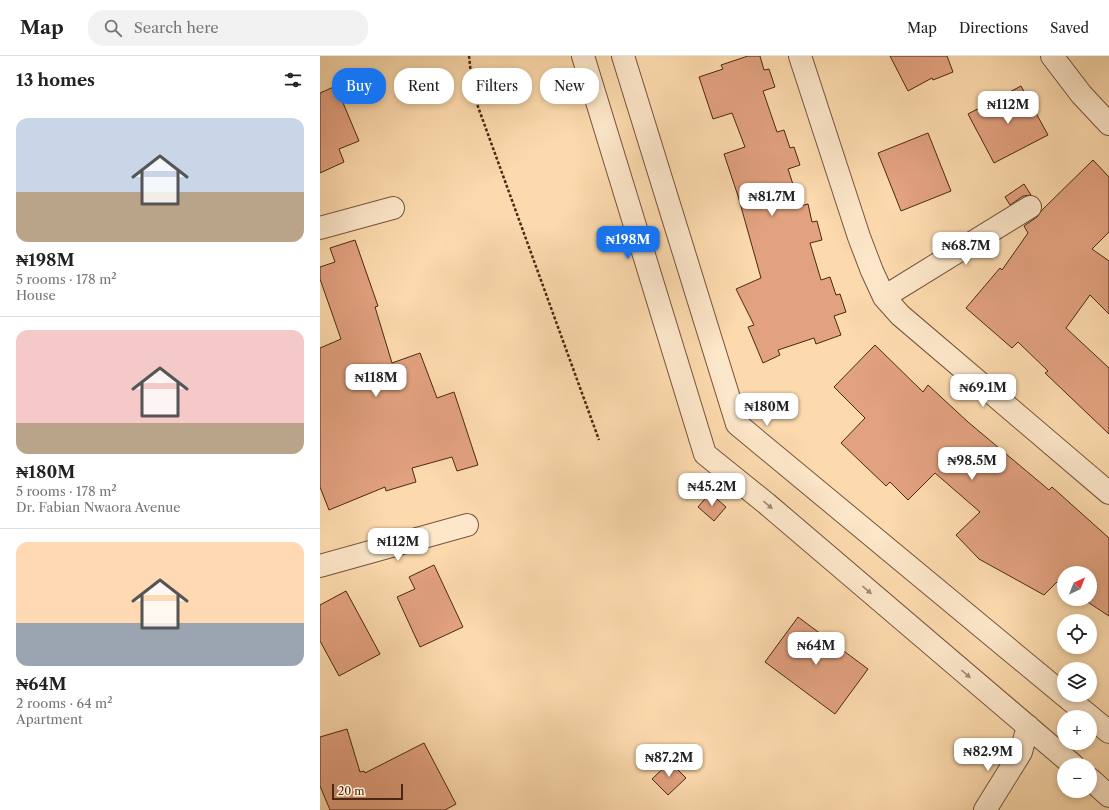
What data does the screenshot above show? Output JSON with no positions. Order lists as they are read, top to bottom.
{
  "scale_bar": "20 m",
  "north": "top right",
  "page": {
    "header": "Map",
    "search": "Search here",
    "nav": ["Map", "Directions", "Saved"],
    "heading": "13 homes",
    "chip": [
      "Buy",
      "Rent",
      "Filters",
      "New"
    ],
    "price": [
      "₦112M",
      "₦81.7M",
      "₦198M",
      "₦68.7M",
      "₦118M",
      "₦69.1M",
      "₦180M",
      "₦98.5M",
      "₦45.2M",
      "₦112M",
      "₦64M",
      "₦82.9M",
      "₦87.2M"
    ],
    "list": [
      {
        "name": "₦198M",
        "note": "5 rooms · 178 m² · House"
      },
      {
        "name": "₦180M",
        "note": "5 rooms · 178 m² · Dr. Fabian Nwaora Avenue"
      },
      {
        "name": "₦64M",
        "note": "2 rooms · 64 m² · Apartment"
      }
    ],
    "map_buttons": ["+", "−"],
    "scale": "20 m"
  }
}
